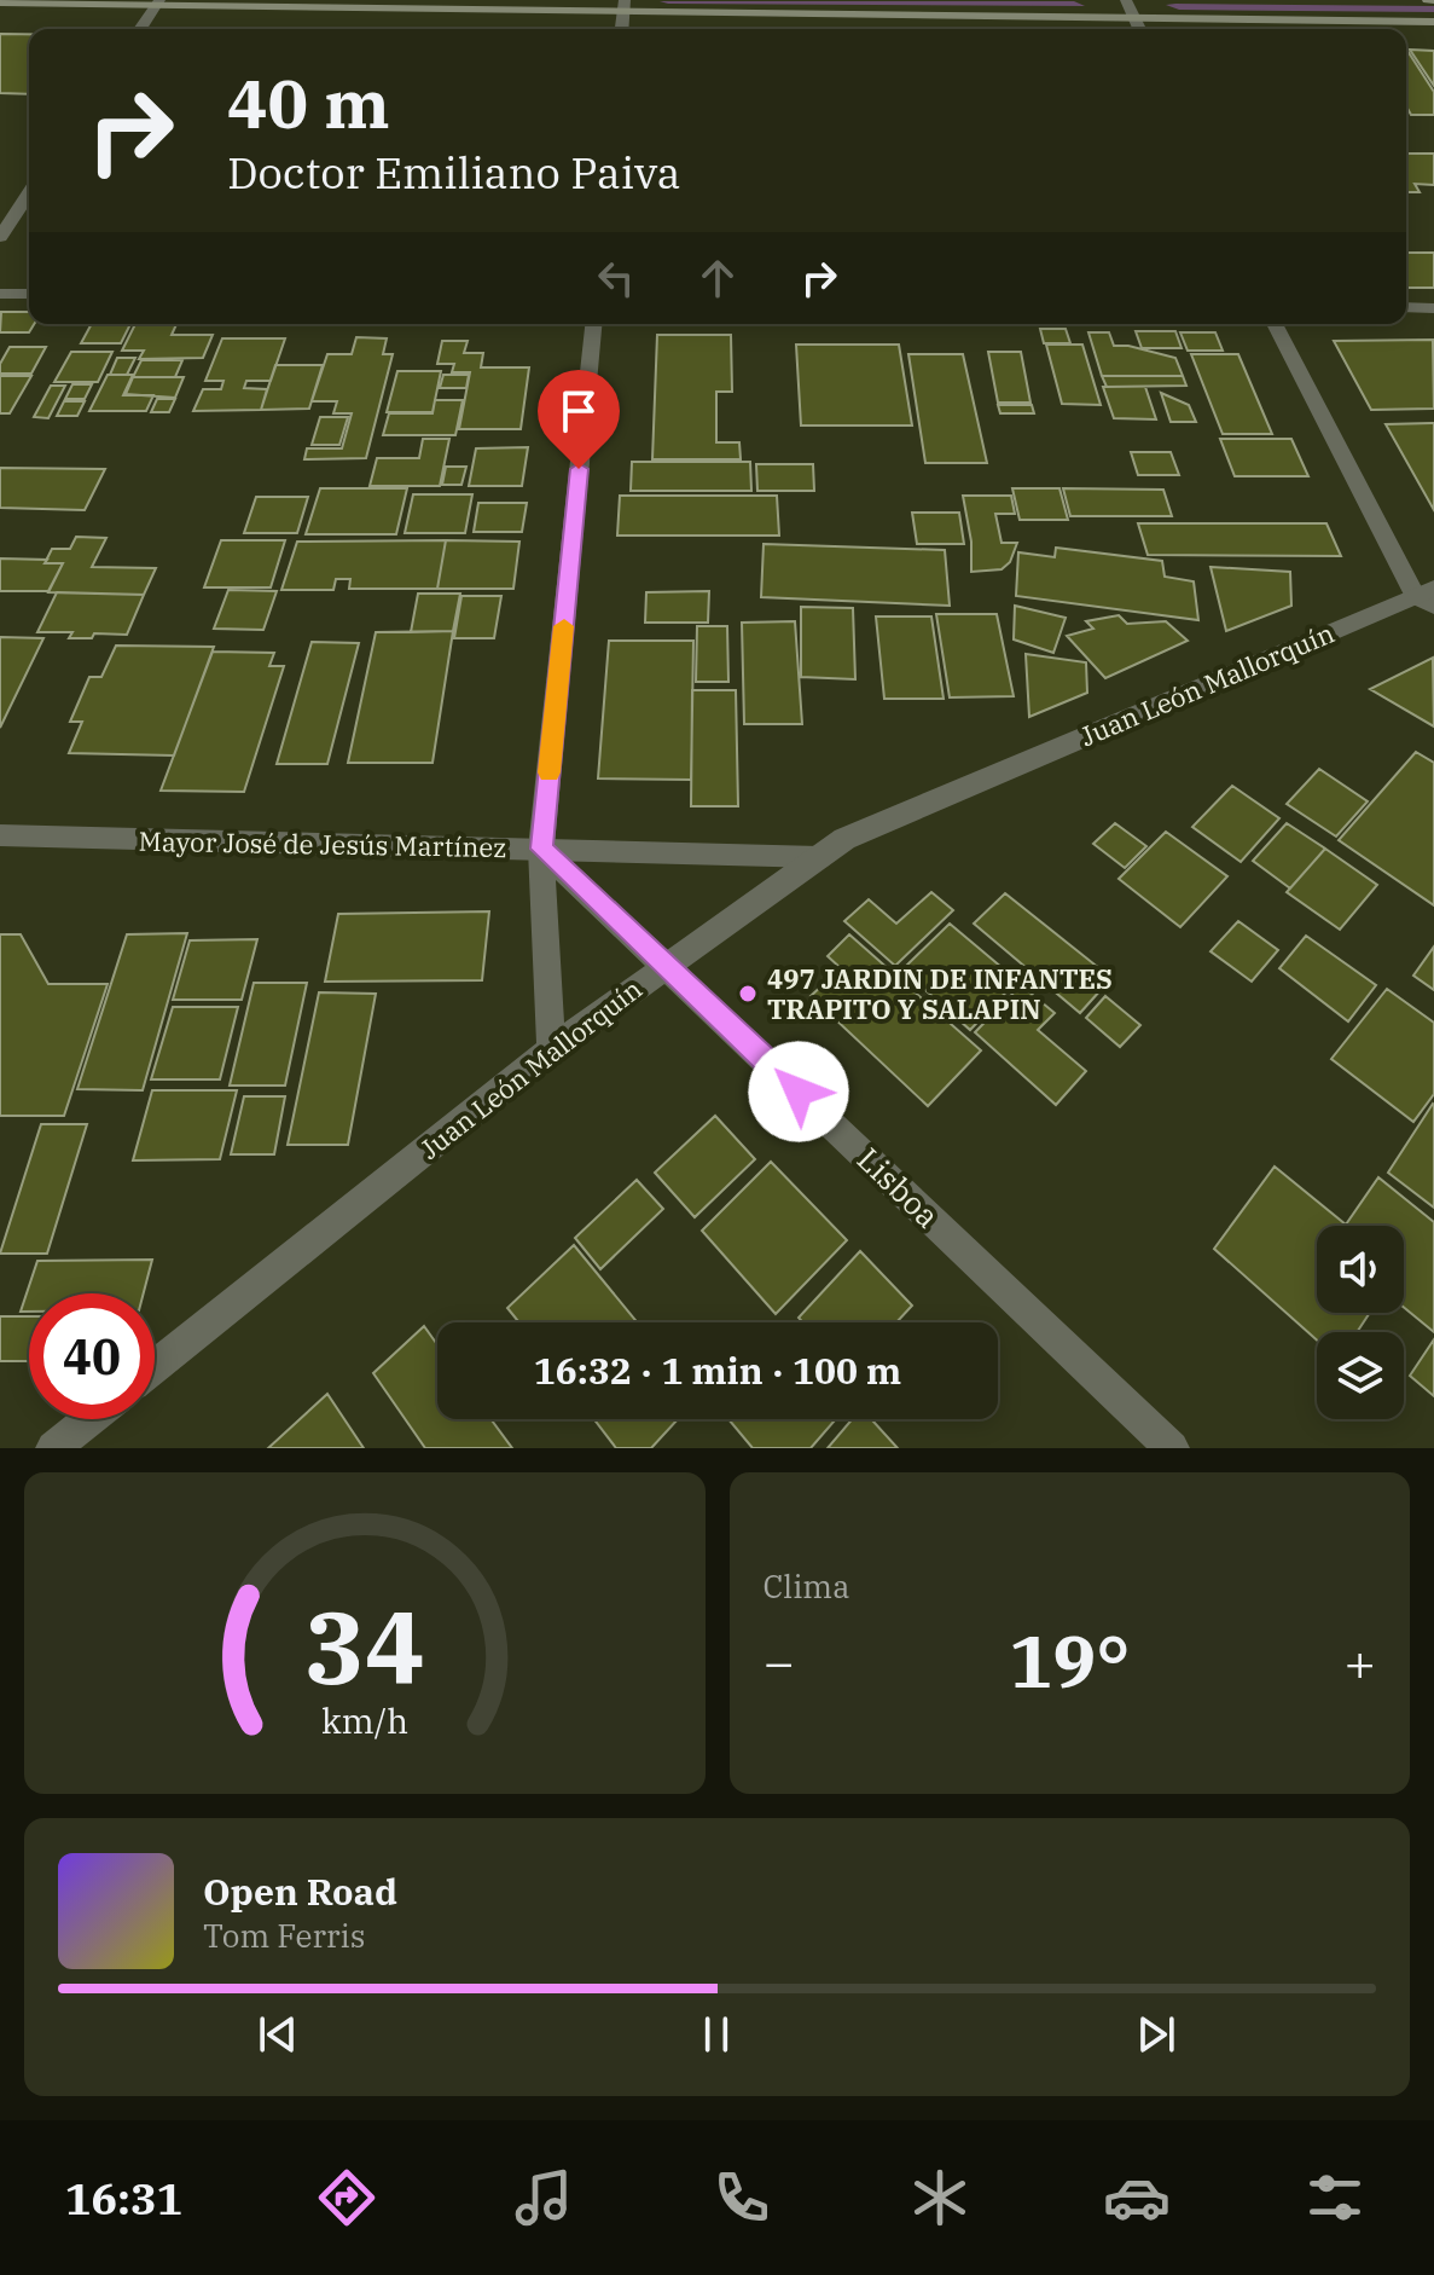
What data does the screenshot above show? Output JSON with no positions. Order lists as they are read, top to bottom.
{
  "streets": {
    "street": ["Juan León Mallorquín", "Mayor José de Jesús Martínez", "Lisboa"]
  },
  "crossings": [
    ["Juan León Mallorquín", "Mayor José de Jesús Martínez"],
    ["Juan León Mallorquín", "Lisboa"],
    ["Mayor José de Jesús Martínez", "Lisboa"]
  ],
  "places": ["497 JARDIN DE INFANTES TRAPITO Y SALAPIN"],
  "page": {
    "turn": ["40 m", "Doctor Emiliano Paiva"],
    "limit": "40",
    "trip": "16:32 · 1 min · 100 m",
    "tile": "Clima",
    "heat": ["−", "19°", "+"],
    "song": ["Open Road", "Tom Ferris"],
    "tabs": "16:31",
    "gauge": ["34", "km/h"]
  }
}
